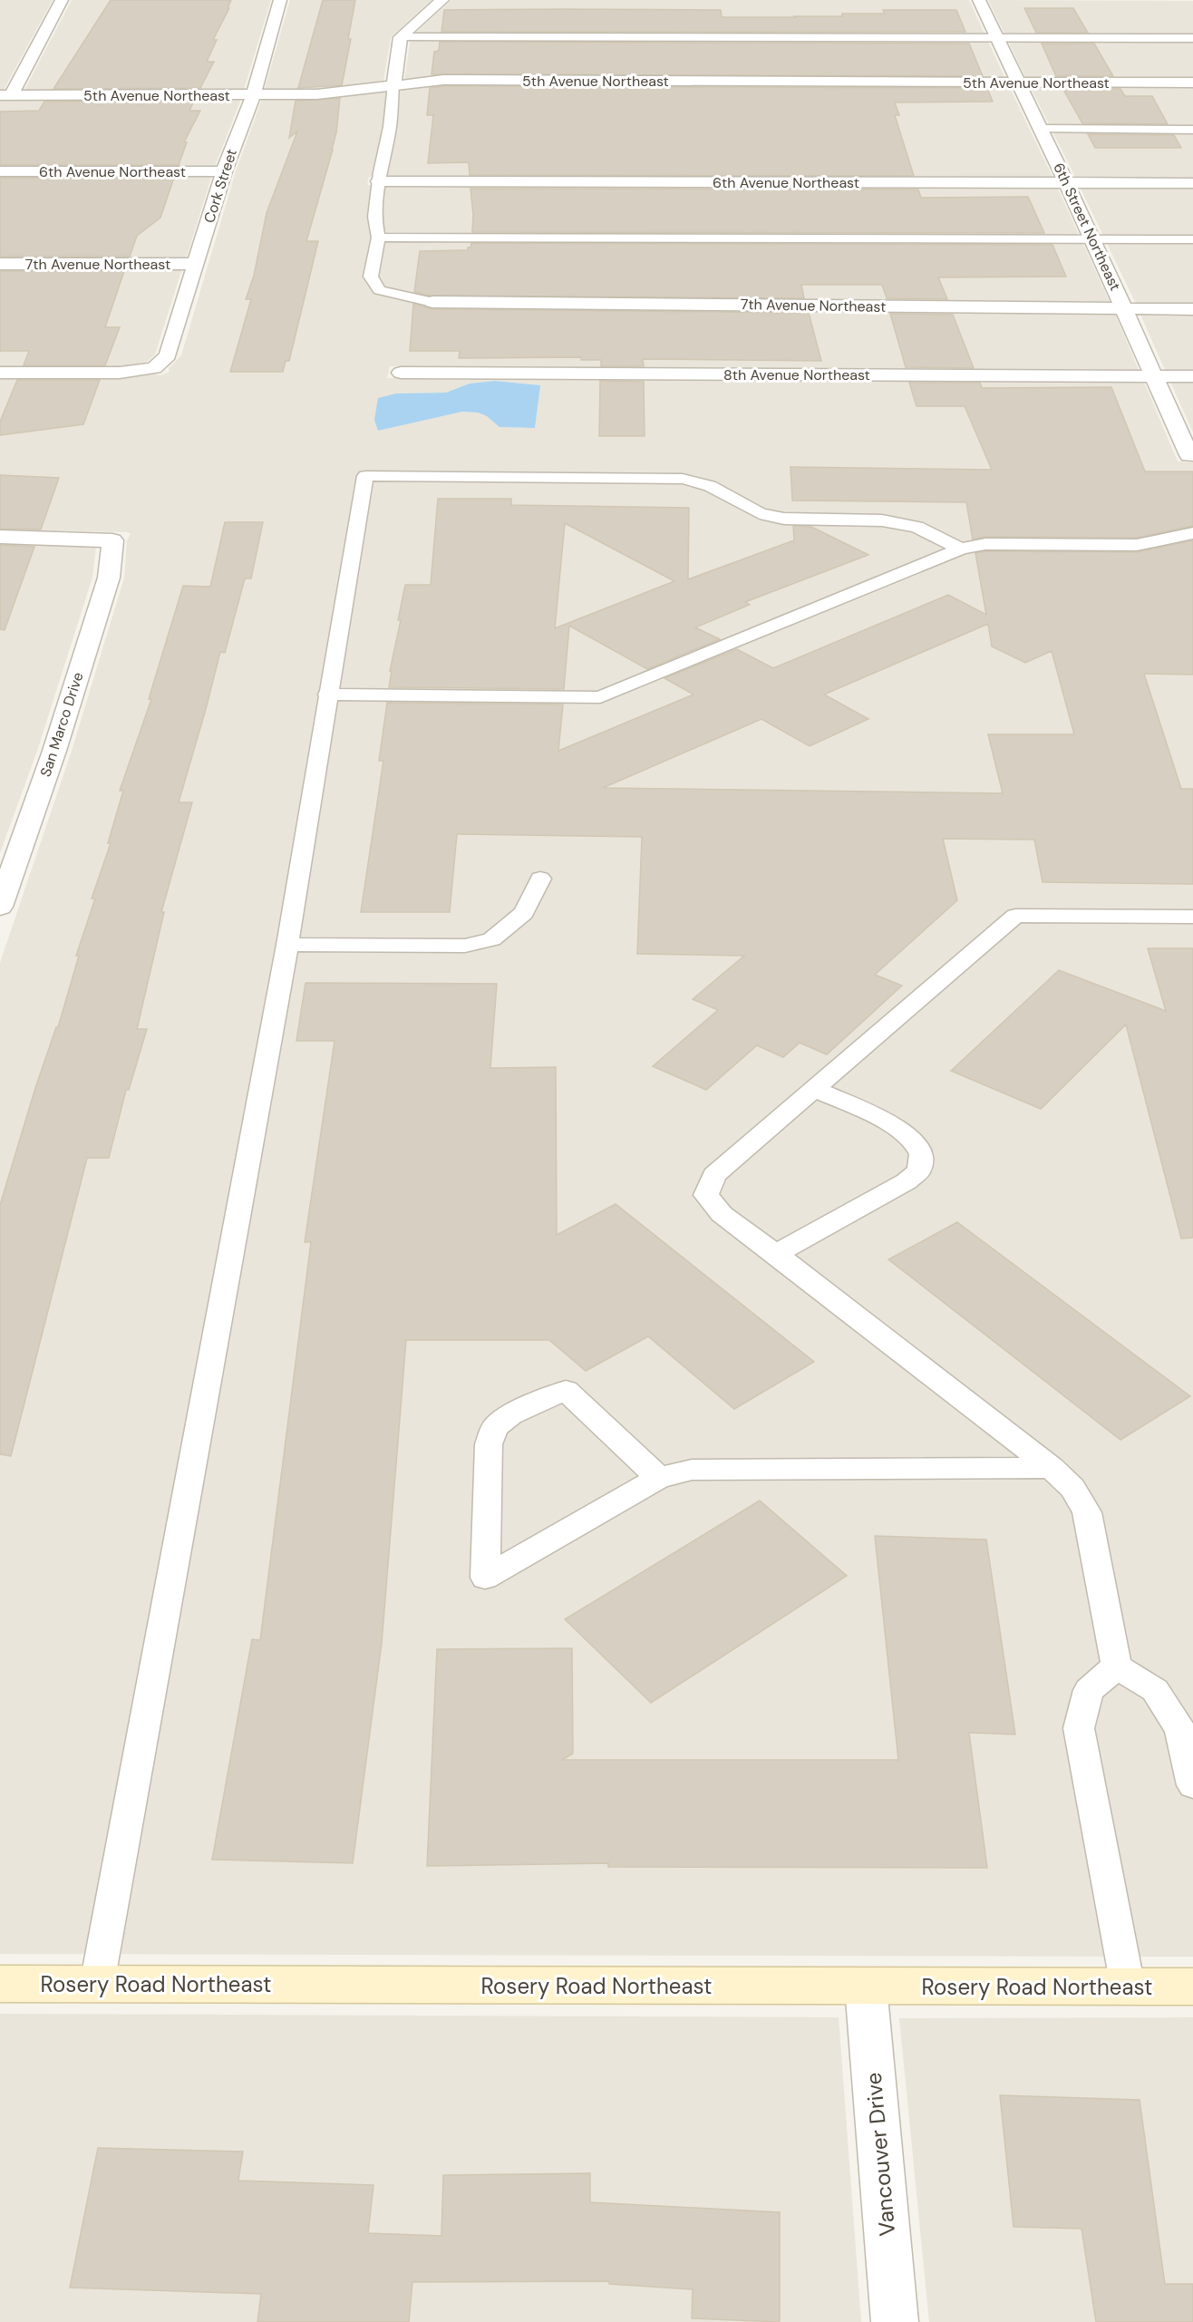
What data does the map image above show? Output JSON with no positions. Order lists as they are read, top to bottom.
{
  "streets": {
    "street": [
      "5th Avenue Northeast",
      "6th Avenue Northeast",
      "Cork Street",
      "6th Street Northeast",
      "7th Avenue Northeast",
      "8th Avenue Northeast",
      "San Marco Drive",
      "Rosery Road Northeast",
      "Vancouver Drive"
    ]
  },
  "crossings": [
    ["5th Avenue Northeast", "Cork Street"],
    ["5th Avenue Northeast", "6th Street Northeast"],
    ["6th Avenue Northeast", "Cork Street"],
    ["6th Avenue Northeast", "6th Street Northeast"],
    ["Cork Street", "7th Avenue Northeast"],
    ["6th Street Northeast", "7th Avenue Northeast"],
    ["6th Street Northeast", "8th Avenue Northeast"],
    ["Rosery Road Northeast", "Vancouver Drive"]
  ]
}
